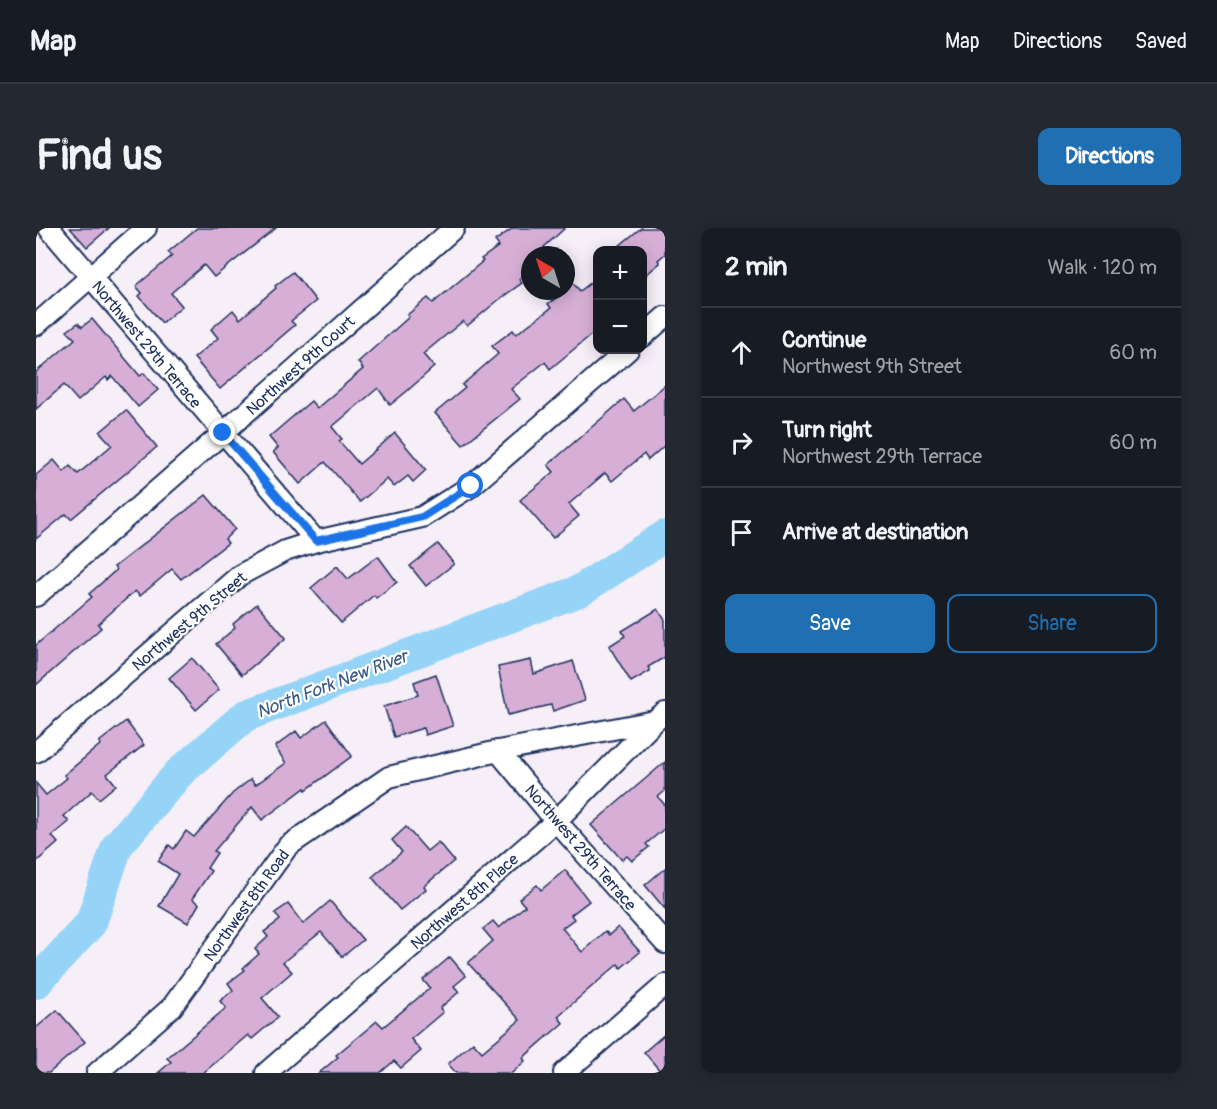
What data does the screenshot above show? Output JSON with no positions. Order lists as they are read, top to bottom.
{
  "streets": {
    "street": [
      "Northwest 29th Terrace",
      "Northwest 9th Court",
      "Northwest 9th Street",
      "Northwest 8th Place",
      "Northwest 8th Road"
    ]
  },
  "crossings": [
    ["Northwest 29th Terrace", "Northwest 9th Court"],
    ["Northwest 29th Terrace", "Northwest 9th Street"],
    ["Northwest 29th Terrace", "Northwest 8th Place"],
    ["Northwest 29th Terrace", "Northwest 8th Road"],
    ["Northwest 8th Place", "Northwest 8th Road"]
  ],
  "water": ["North Fork New River"],
  "north": "top left",
  "page": {
    "header": "Map",
    "nav": ["Map", "Directions", "Saved"],
    "buttons": [
      "Directions",
      ["Save", "Share"]
    ],
    "title": "Find us",
    "heading": ["2 min", "Walk · 120 m"],
    "map_buttons": ["+", "−"],
    "list": [
      ["Continue", "Northwest 9th Street", "60 m"],
      ["Turn right", "Northwest 29th Terrace", "60 m"],
      "Arrive at destination"
    ]
  }
}
